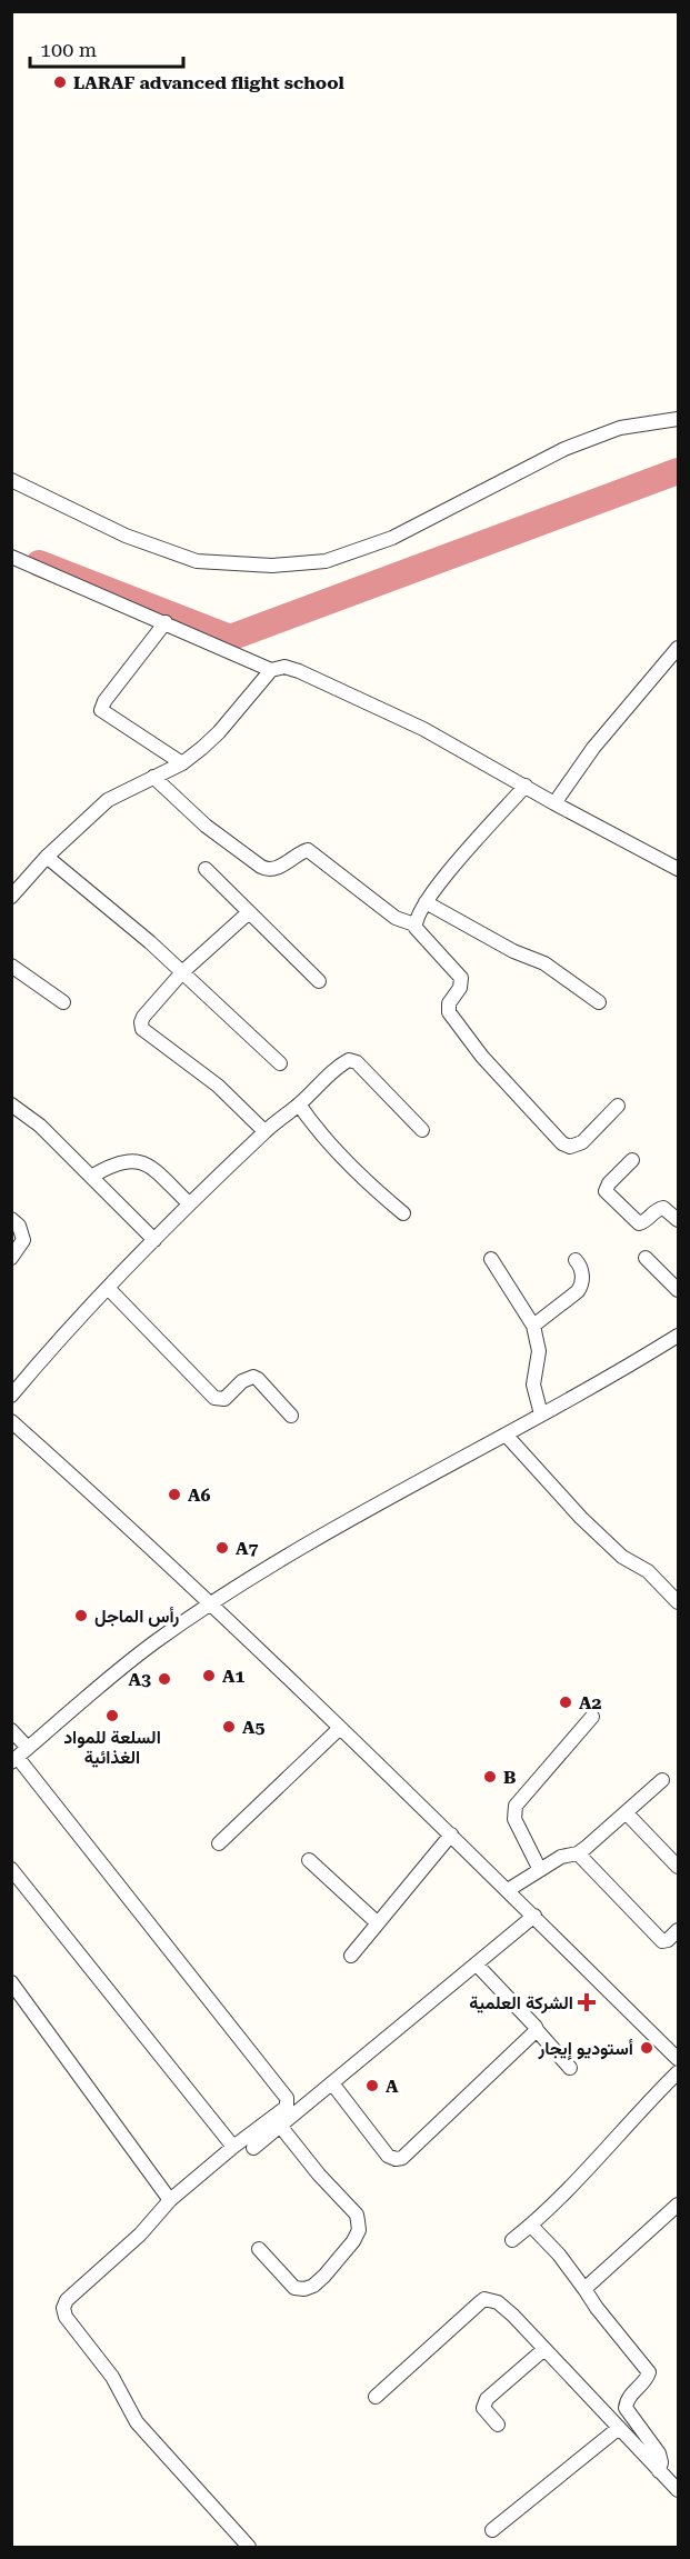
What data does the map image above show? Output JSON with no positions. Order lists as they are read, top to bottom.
{
  "places": {
    "other": [
      "LARAF advanced flight school",
      "A6",
      "A7",
      "رأس الماجل",
      "A1",
      "A3",
      "A2",
      "السلعة للمواد الغذائية",
      "A5",
      "B",
      "أستوديو إيجار",
      "A"
    ],
    "health": ["الشركة العلمية"]
  },
  "scale_bar": "100 m"
}
